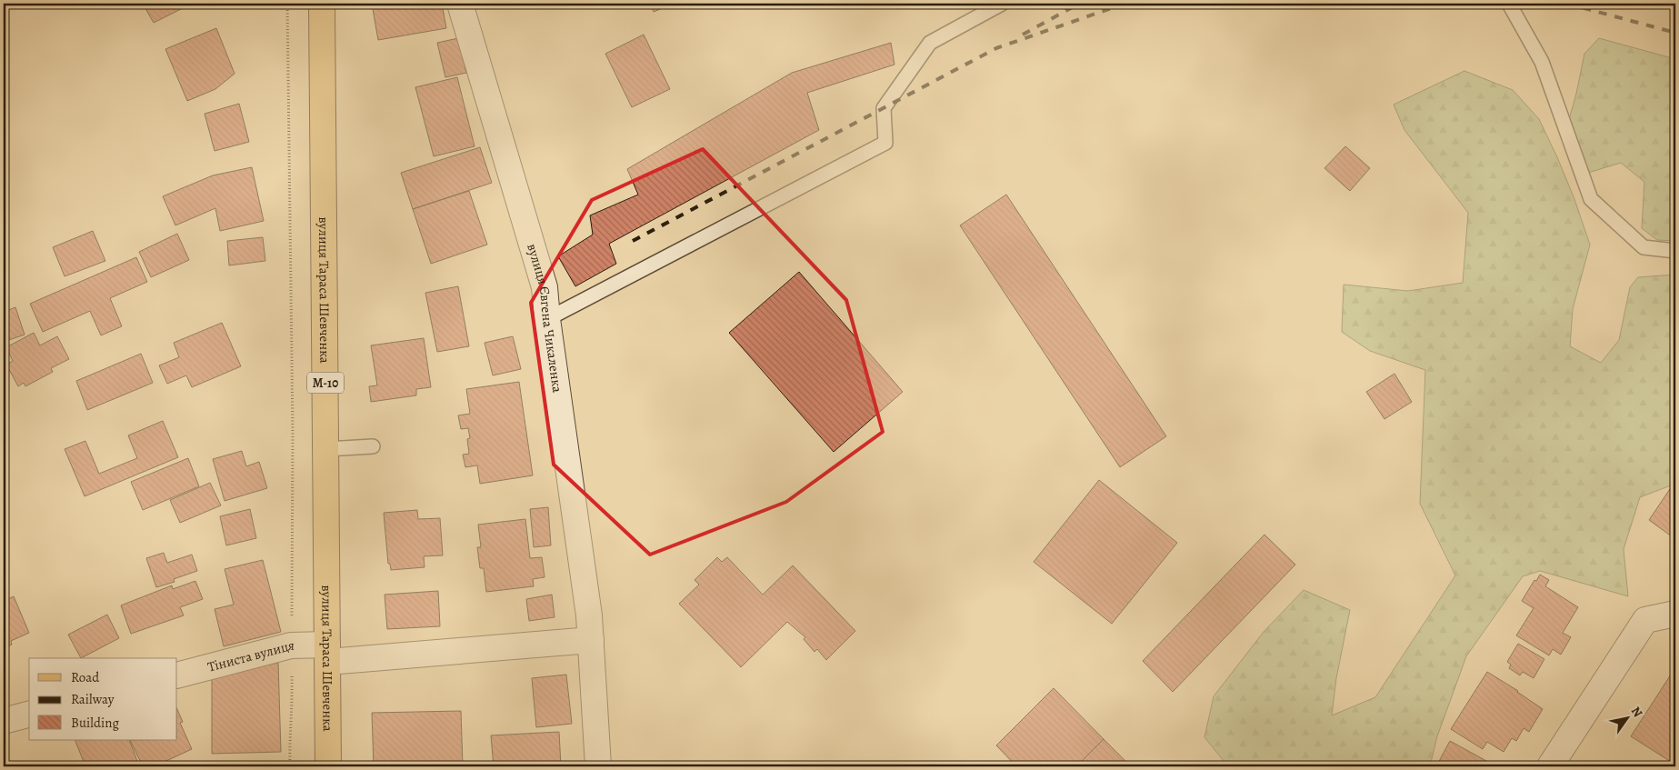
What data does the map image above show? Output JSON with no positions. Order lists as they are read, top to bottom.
{
  "streets": {
    "main road": ["вулиця Тараса Шевченка", "М-10"],
    "street": ["вулиця Євгена Чикаленка", "Тіниста вулиця"]
  },
  "crossings": [
    ["вулиця Тараса Шевченка", "Тіниста вулиця"]
  ],
  "legend": ["Road", "Railway", "Building"],
  "north": "top right"
}
